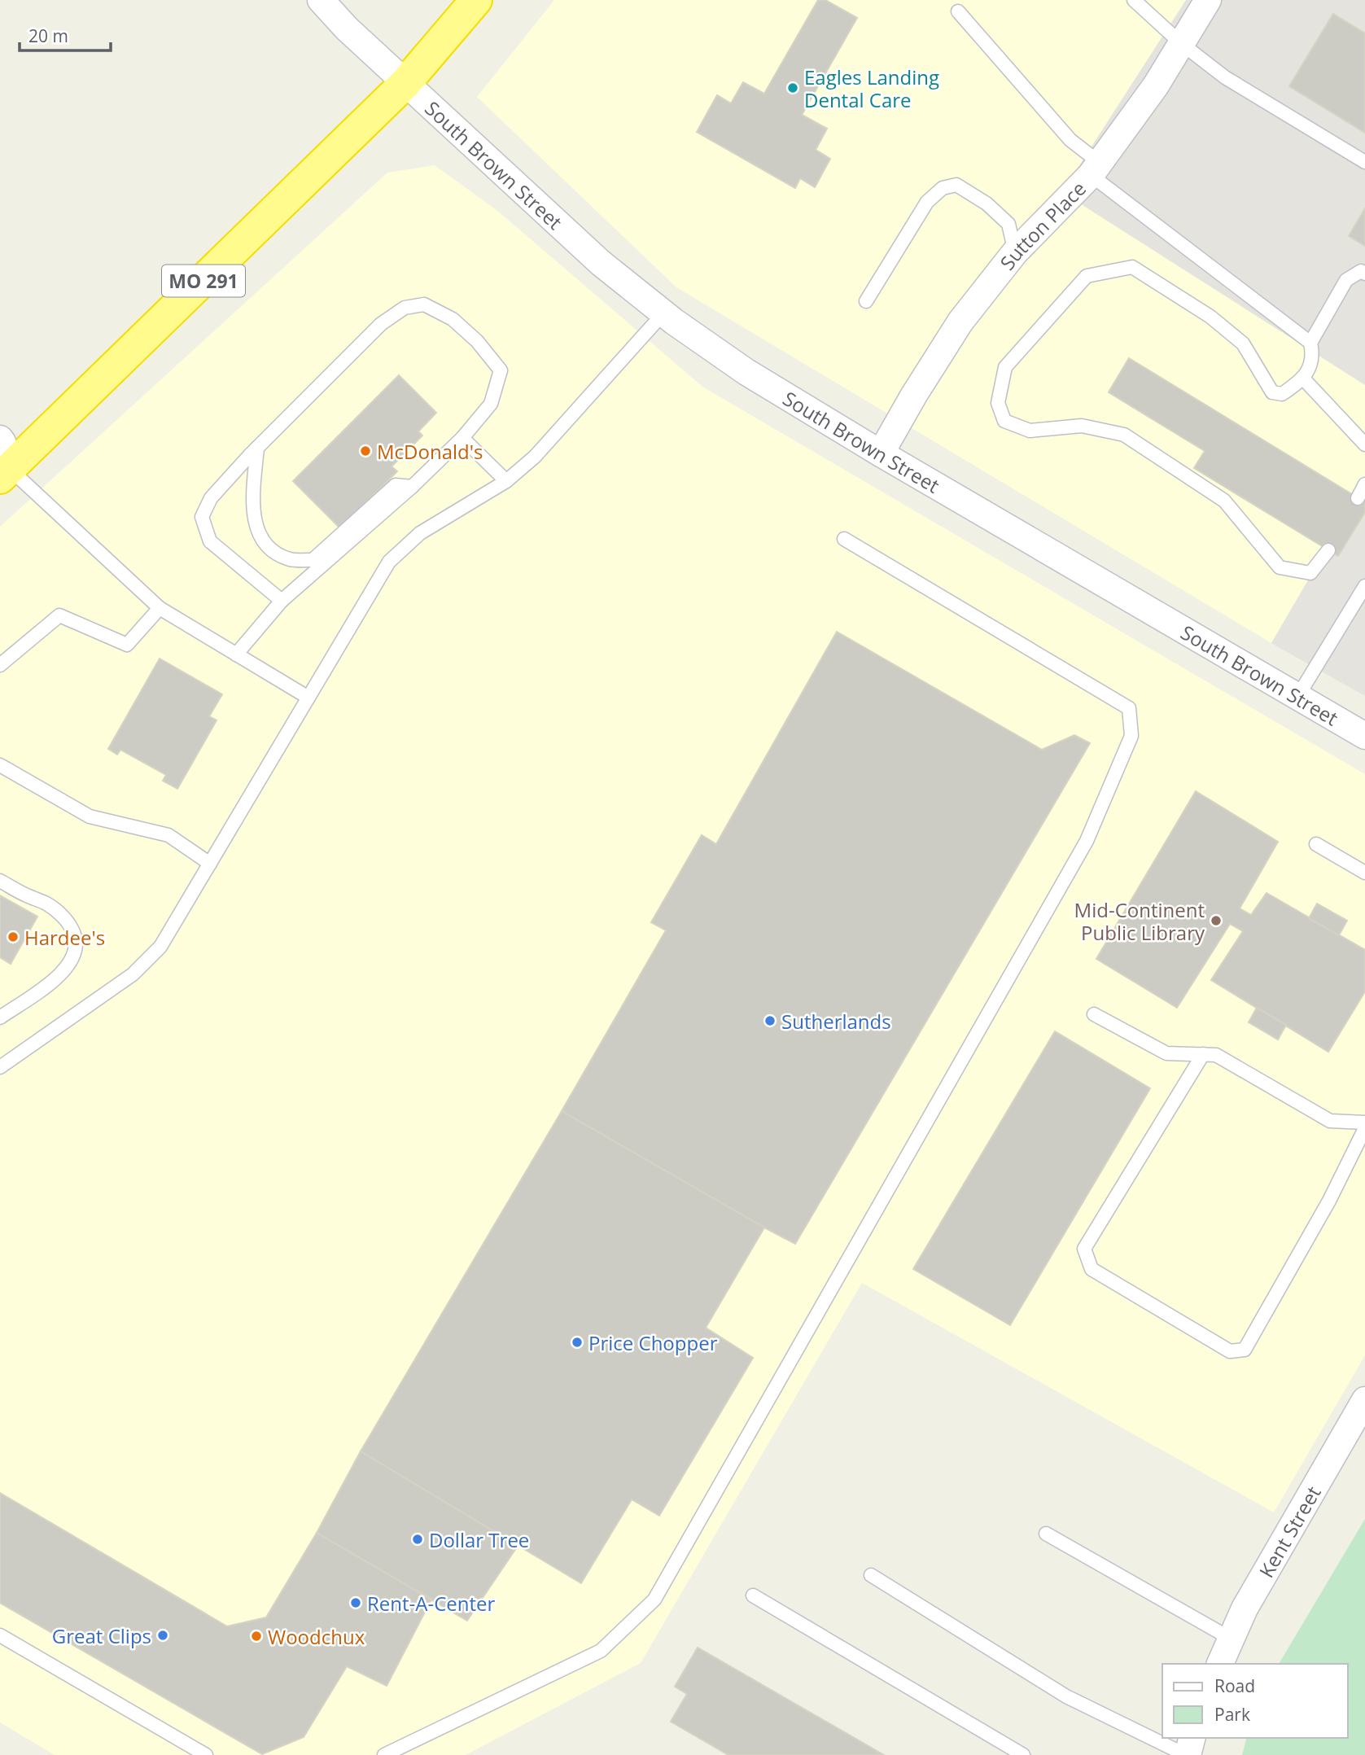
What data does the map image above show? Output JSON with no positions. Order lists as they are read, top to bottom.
{
  "streets": {
    "highway": ["MO 291"],
    "street": ["South Brown Street", "Sutton Place", "Kent Street"]
  },
  "crossings": [
    ["South Brown Street", "Sutton Place"],
    ["South Brown Street", "MO 291"]
  ],
  "places": [
    "Eagles Landing Dental Care",
    "McDonald's",
    "Mid-Continent Public Library",
    "Hardee's",
    "Sutherlands",
    "Price Chopper",
    "Dollar Tree",
    "Rent-A-Center",
    "Great Clips",
    "Woodchux"
  ],
  "legend": ["Road", "Park"],
  "scale_bar": "20 m"
}
